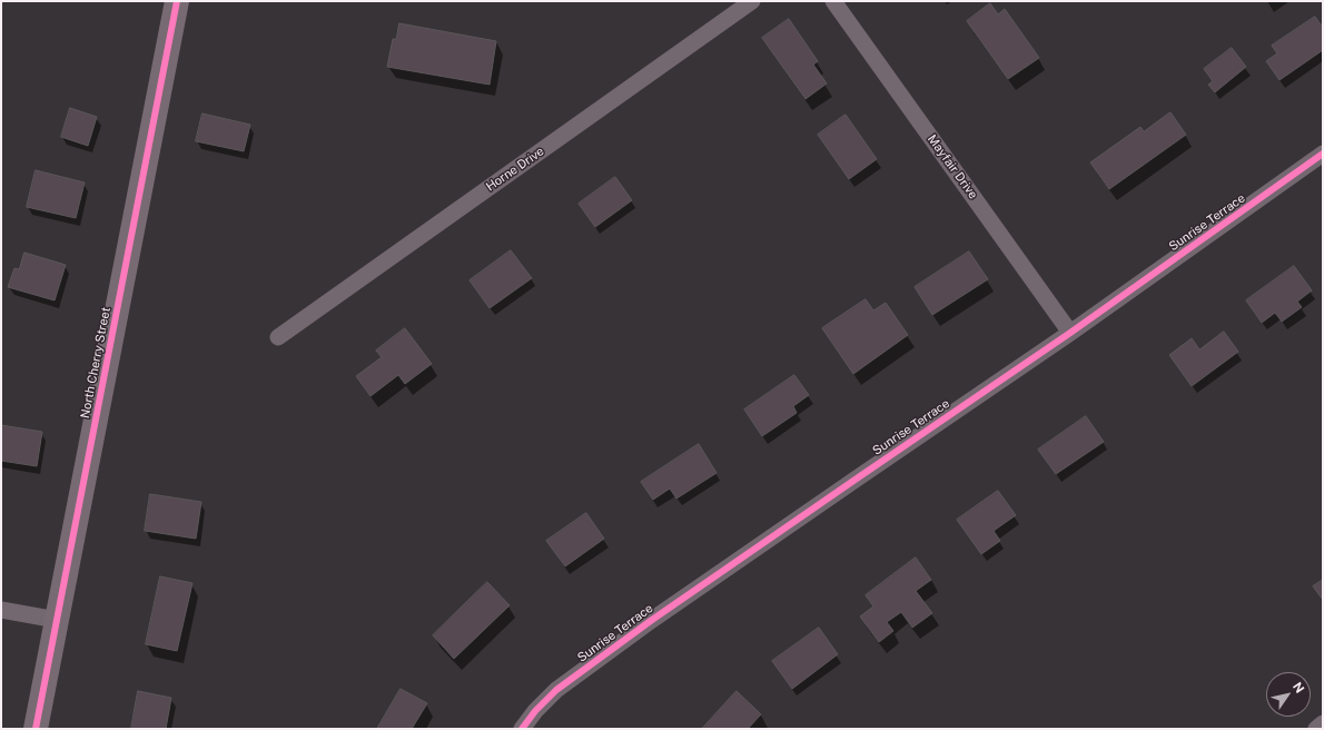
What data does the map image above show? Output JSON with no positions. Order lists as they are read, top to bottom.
{
  "streets": {
    "street": [
      "Mayfair Drive",
      "Horne Drive",
      "Sunrise Terrace",
      "North Cherry Street"
    ]
  },
  "crossings": [
    ["Mayfair Drive", "Sunrise Terrace"]
  ],
  "north": "top right"
}
